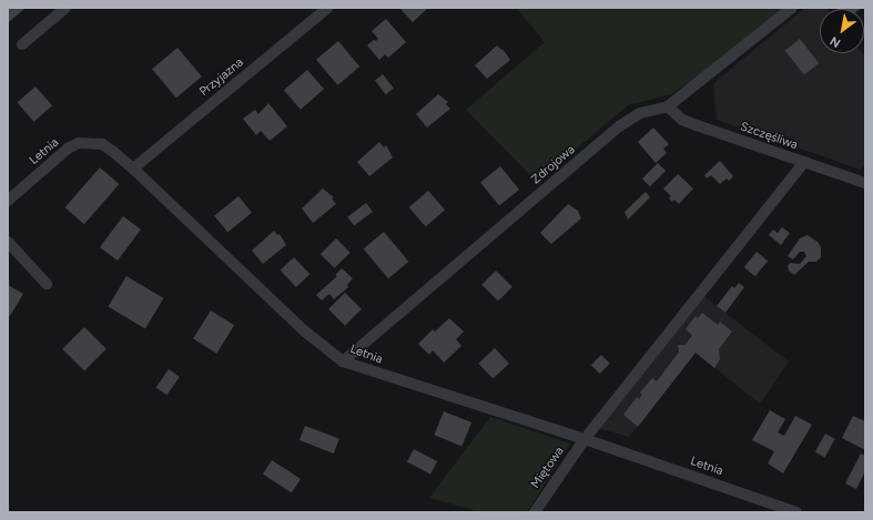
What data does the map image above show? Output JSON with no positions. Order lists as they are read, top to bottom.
{
  "streets": {
    "street": [
      "Przyjazna",
      "Szczęśliwa",
      "Letnia",
      "Zdrojowa",
      "Miętowa"
    ]
  },
  "crossings": [
    ["Przyjazna", "Letnia"],
    ["Szczęśliwa", "Zdrojowa"],
    ["Szczęśliwa", "Miętowa"],
    ["Letnia", "Zdrojowa"],
    ["Letnia", "Miętowa"]
  ],
  "north": "bottom left"
}
